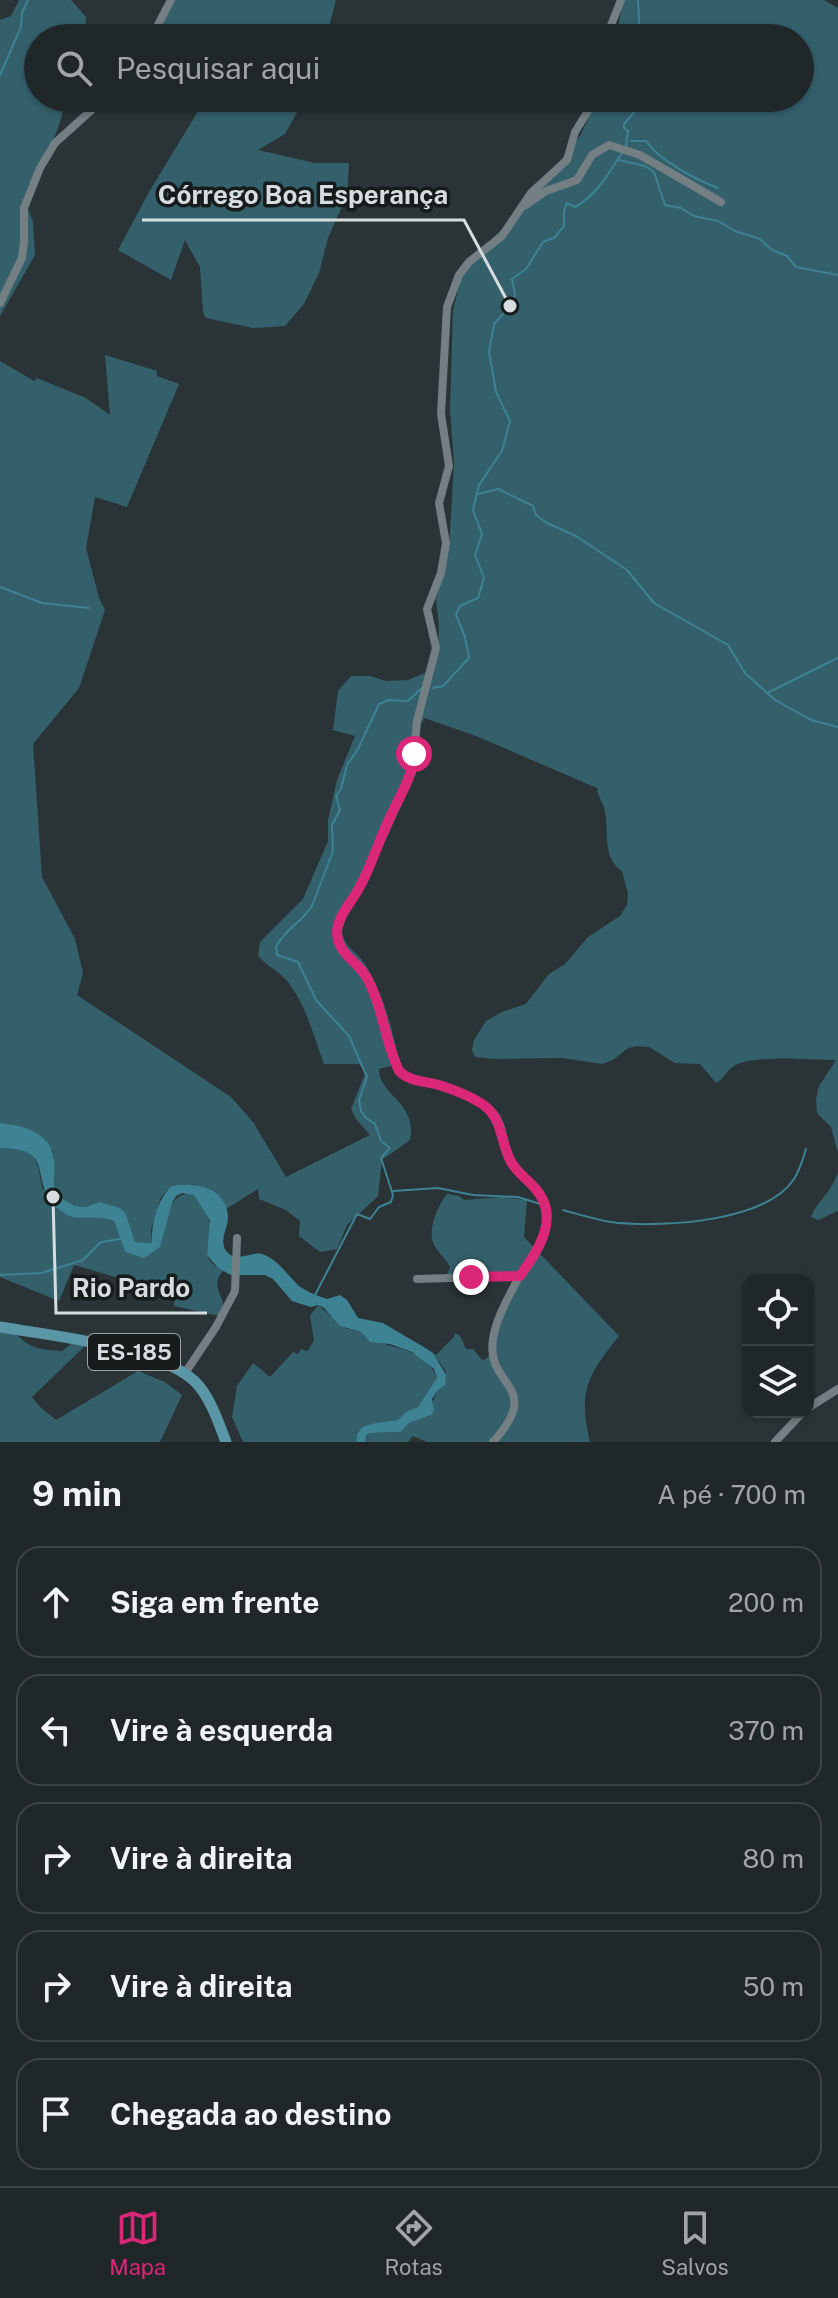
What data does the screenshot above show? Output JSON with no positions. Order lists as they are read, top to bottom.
{
  "streets": {
    "main road": ["ES-185"]
  },
  "places": ["Córrego Boa Esperança", "Rio Pardo"],
  "page": {
    "search": "Pesquisar aqui",
    "heading": ["9 min", "A pé · 700 m"],
    "list": [
      ["Siga em frente", "200 m"],
      ["Vire à esquerda", "370 m"],
      ["Vire à direita", "80 m"],
      ["Vire à direita", "50 m"],
      "Chegada ao destino"
    ],
    "nav": ["Mapa", "Rotas", "Salvos"]
  }
}
